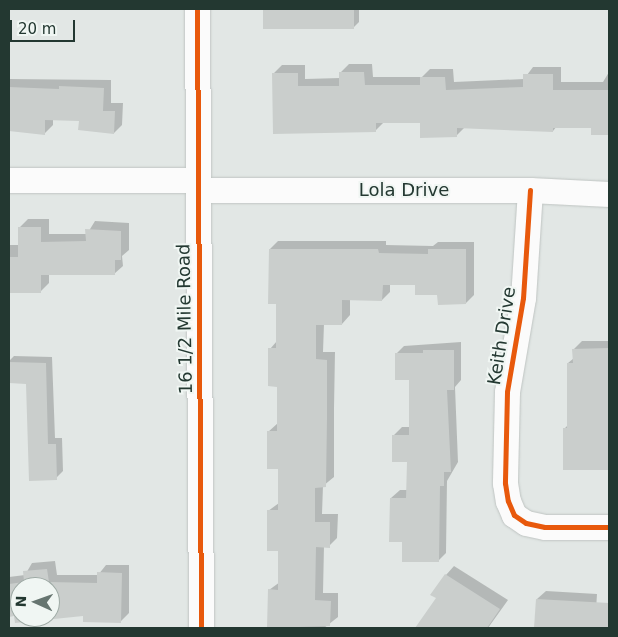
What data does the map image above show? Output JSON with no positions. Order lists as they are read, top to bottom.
{
  "streets": {
    "street": ["Lola Drive", "16 1/2 Mile Road", "Keith Drive"]
  },
  "crossings": [
    ["Lola Drive", "16 1/2 Mile Road"],
    ["Lola Drive", "Keith Drive"]
  ],
  "scale_bar": "20 m",
  "north": "left"
}
